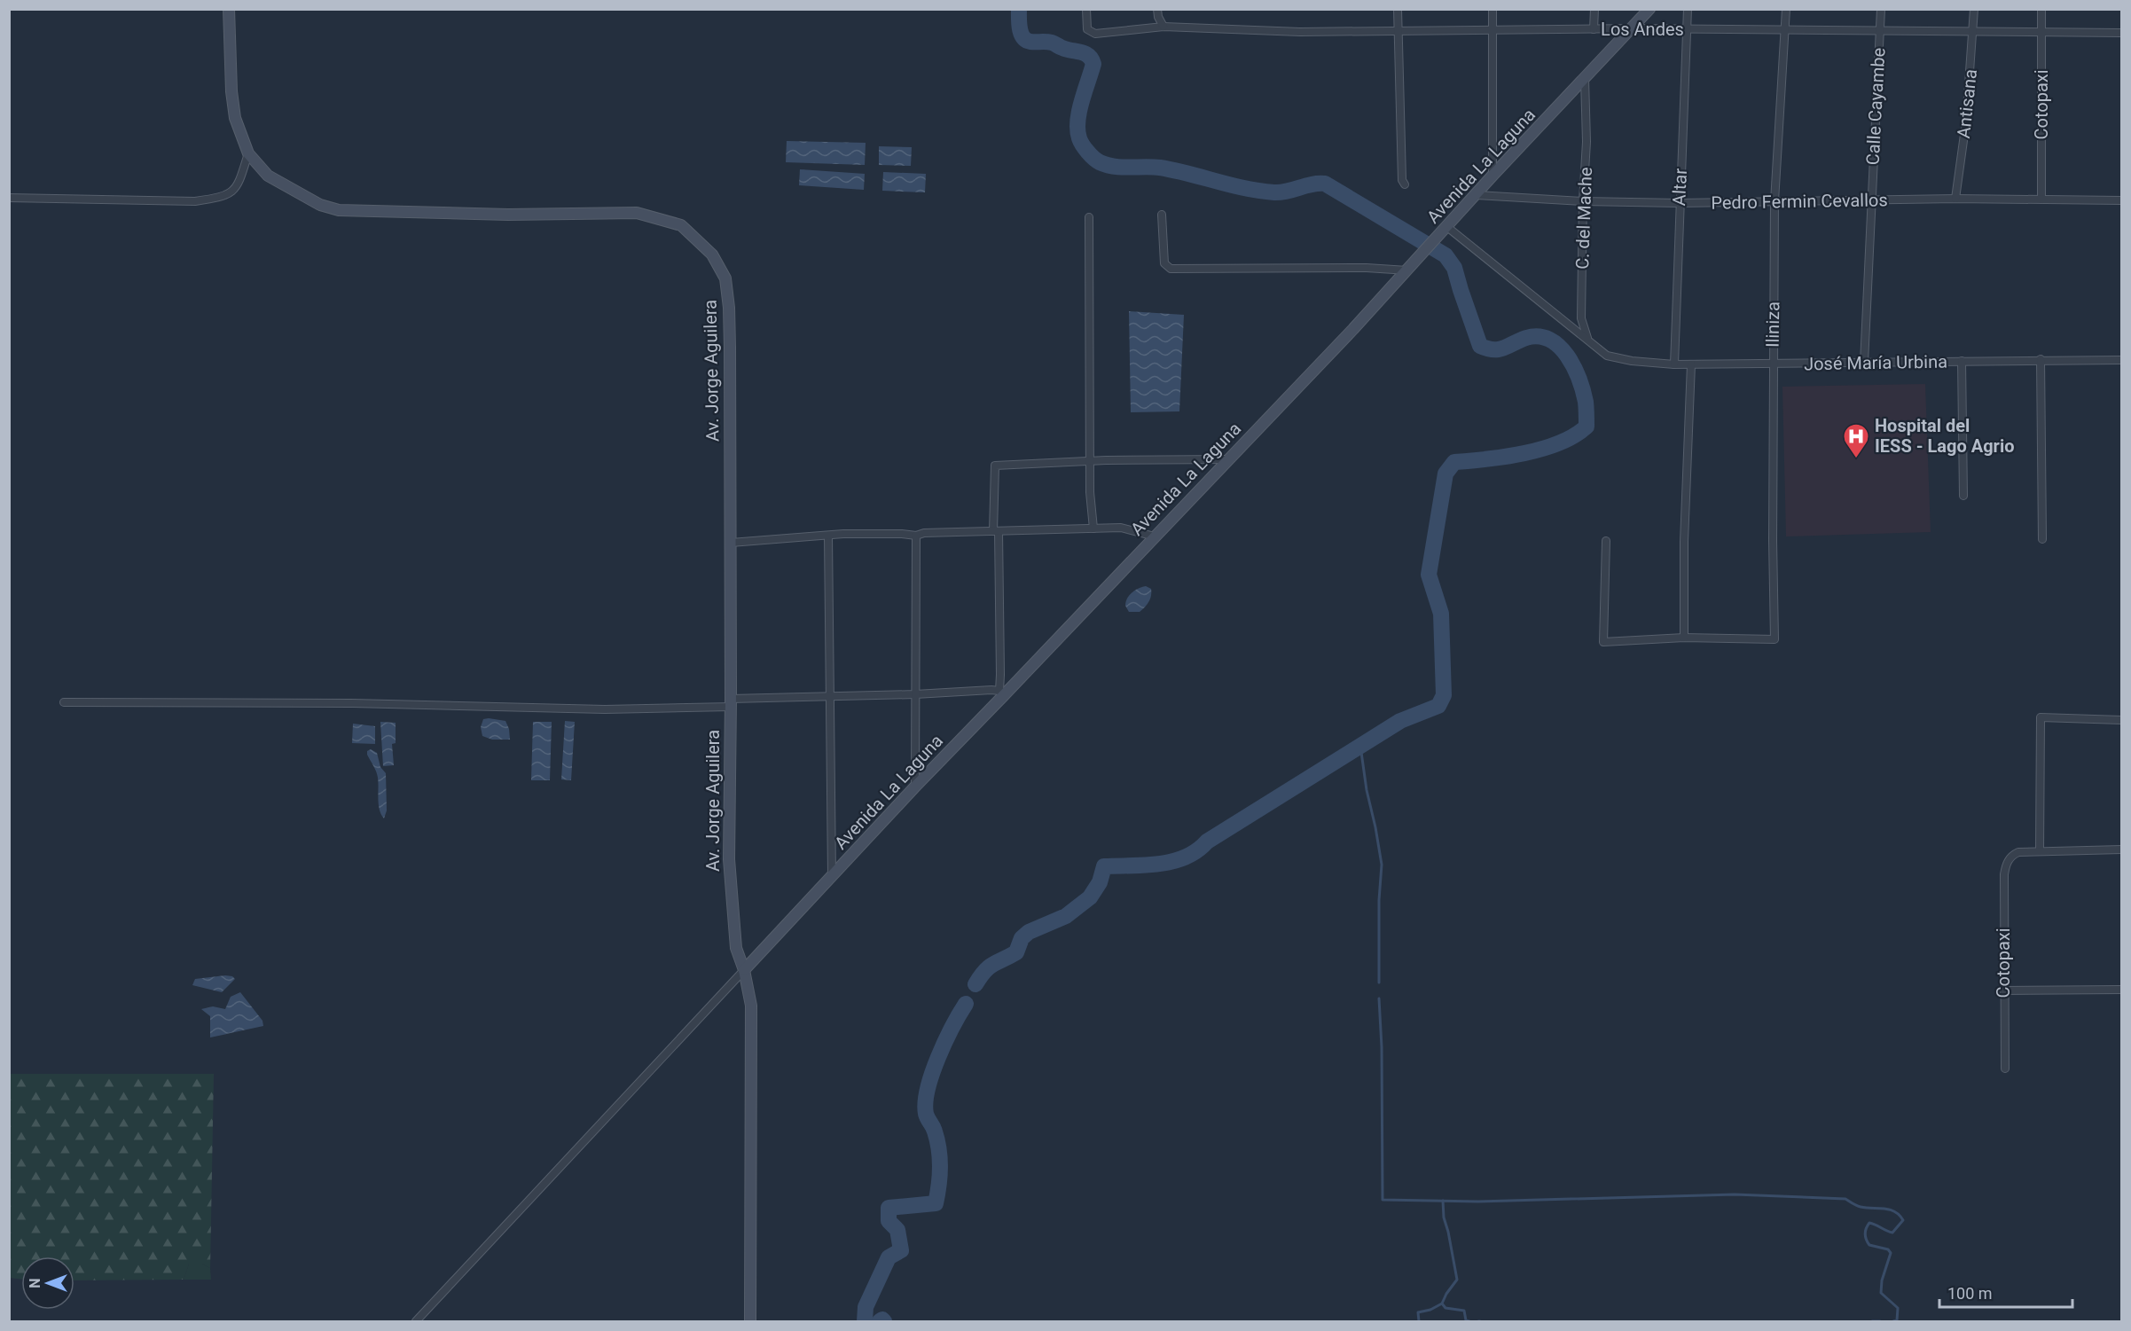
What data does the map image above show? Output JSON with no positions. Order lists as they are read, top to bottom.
{
  "streets": {
    "street": [
      "Los Andes",
      "Antisana",
      "Cotopaxi",
      "Calle Cayambe",
      "Avenida La Laguna",
      "Altar",
      "Pedro Fermin Cevallos",
      "C. del Mache",
      "Iliniza",
      "José María Urbina",
      "Av. Jorge Aguilera"
    ]
  },
  "crossings": [
    ["Los Andes", "Antisana"],
    ["Los Andes", "Cotopaxi"],
    ["Los Andes", "Calle Cayambe"],
    ["Los Andes", "Avenida La Laguna"],
    ["Los Andes", "Altar"],
    ["Los Andes", "Iliniza"],
    ["Antisana", "Pedro Fermin Cevallos"],
    ["Cotopaxi", "Pedro Fermin Cevallos"],
    ["Calle Cayambe", "Pedro Fermin Cevallos"],
    ["Calle Cayambe", "José María Urbina"],
    ["Avenida La Laguna", "Pedro Fermin Cevallos"],
    ["Avenida La Laguna", "C. del Mache"],
    ["Avenida La Laguna", "Av. Jorge Aguilera"],
    ["Altar", "Pedro Fermin Cevallos"],
    ["Altar", "José María Urbina"],
    ["Pedro Fermin Cevallos", "C. del Mache"],
    ["Pedro Fermin Cevallos", "Iliniza"],
    ["C. del Mache", "José María Urbina"],
    ["Iliniza", "José María Urbina"]
  ],
  "places": {
    "hospital": ["Hospital del IESS - Lago Agrio"]
  },
  "scale_bar": "100 m",
  "north": "left"
}
